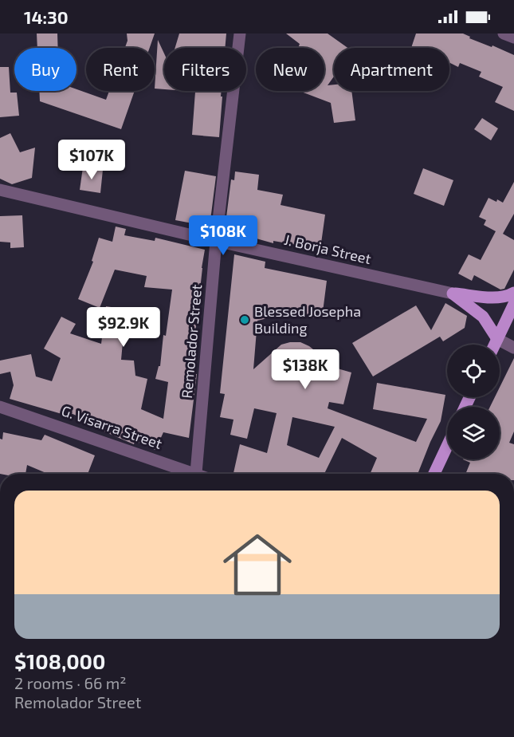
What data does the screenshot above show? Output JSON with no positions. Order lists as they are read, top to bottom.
{
  "streets": {
    "street": ["J. Borja Street", "Remolador Street", "G. Visarra Street"]
  },
  "crossings": [
    ["J. Borja Street", "Remolador Street"]
  ],
  "places": ["Blessed Josepha Building"],
  "page": {
    "status": "14:30",
    "chip": [
      "Buy",
      "Rent",
      "Filters",
      "New",
      "Apartment"
    ],
    "price": [
      "$107K",
      "$108K",
      "$92.9K",
      "$138K"
    ],
    "list": [
      {
        "name": "$108,000",
        "note": "2 rooms · 66 m² · Remolador Street"
      }
    ]
  }
}
